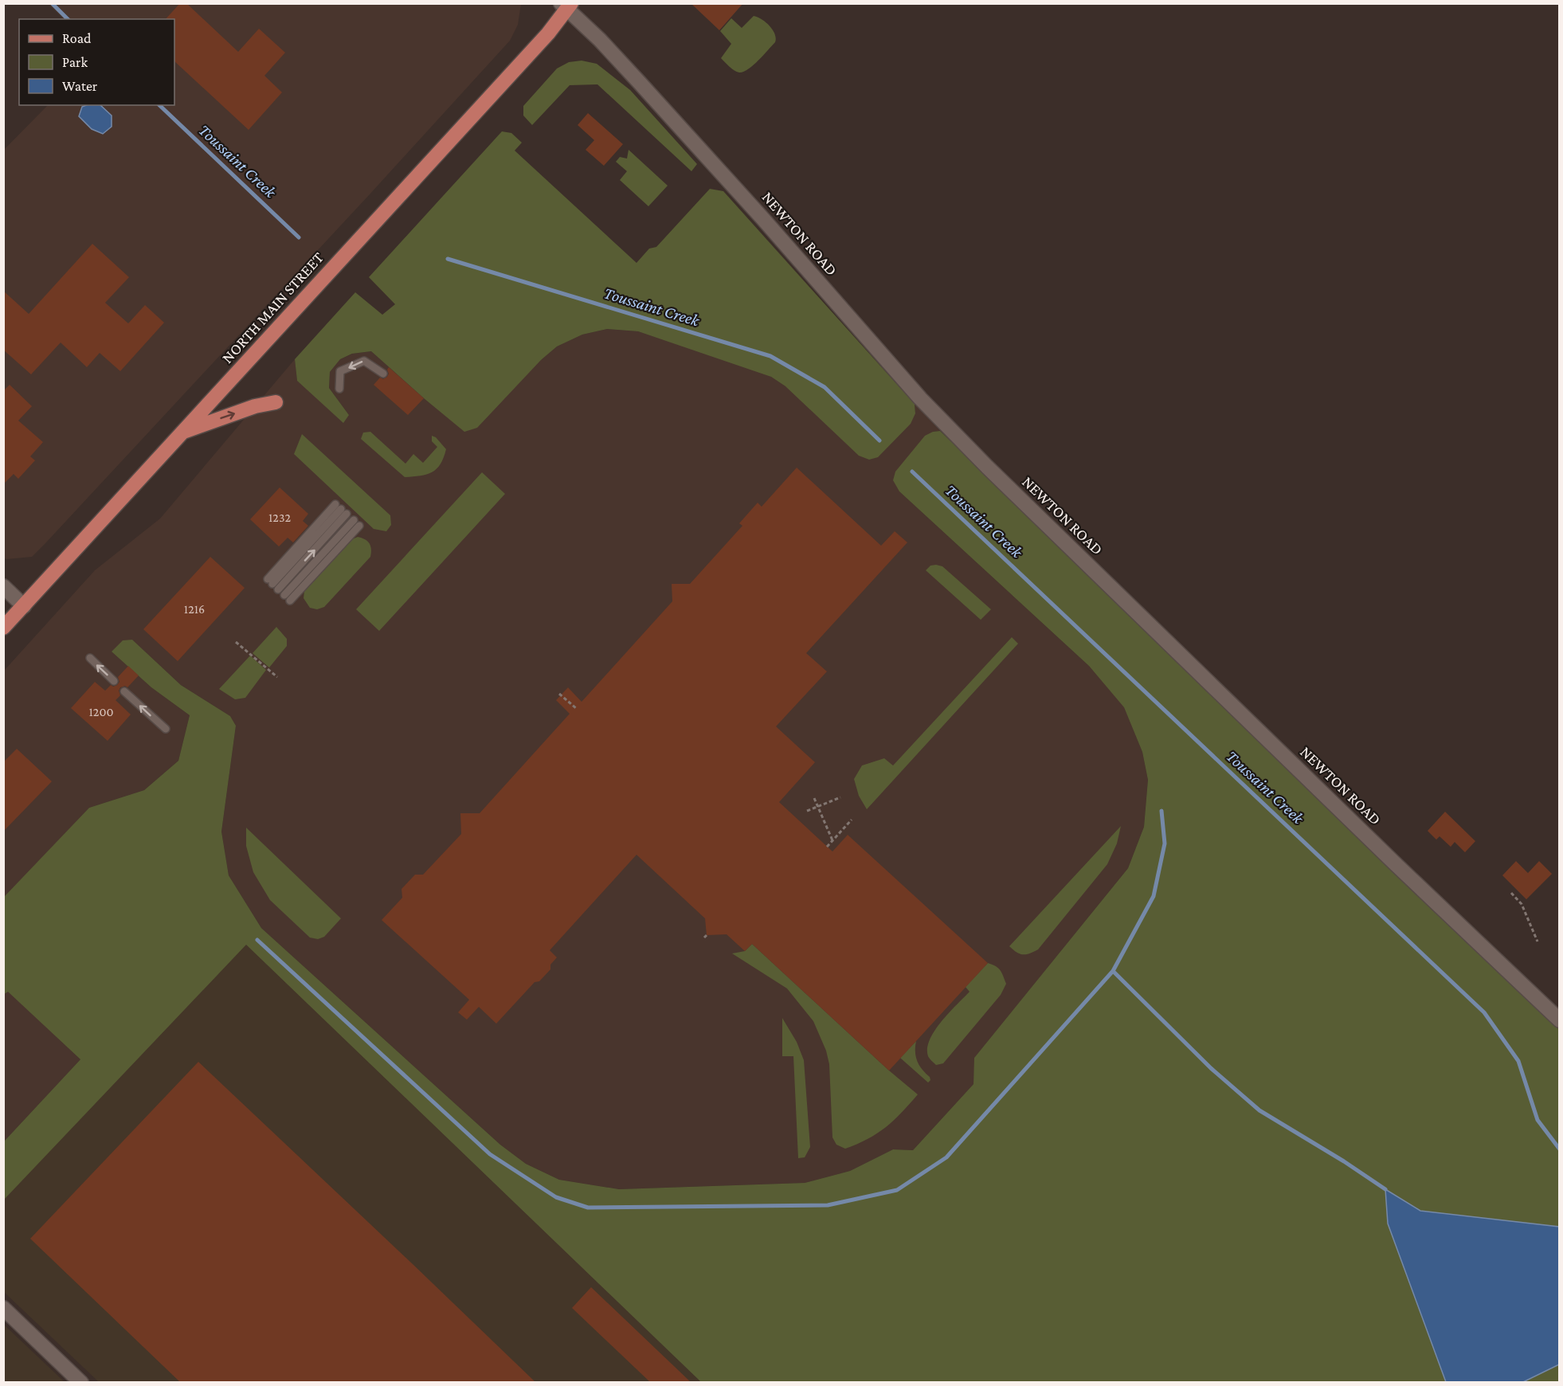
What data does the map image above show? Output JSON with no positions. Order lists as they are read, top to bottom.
{
  "streets": {
    "main road": ["NORTH MAIN STREET"],
    "street": ["NEWTON ROAD"]
  },
  "crossings": [
    ["NEWTON ROAD", "NORTH MAIN STREET"]
  ],
  "water": ["Toussaint Creek"],
  "house_numbers": ["1232", "1216", "1200"],
  "legend": ["Road", "Park", "Water"]
}
